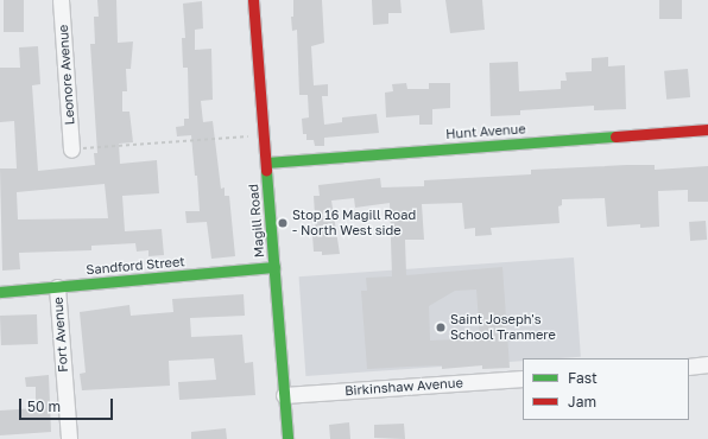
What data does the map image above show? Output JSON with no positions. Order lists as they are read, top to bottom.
{
  "streets": {
    "street": [
      "Leonore Avenue",
      "Hunt Avenue",
      "Magill Road",
      "Sandford Street",
      "Fort Avenue",
      "Birkinshaw Avenue"
    ]
  },
  "crossings": [
    ["Hunt Avenue", "Magill Road"],
    ["Magill Road", "Sandford Street"],
    ["Magill Road", "Birkinshaw Avenue"],
    ["Sandford Street", "Fort Avenue"]
  ],
  "places": ["Stop 16 Magill Road - North West side", "Saint Joseph's School Tranmere"],
  "legend": ["Fast", "Jam"],
  "scale_bar": "50 m"
}
